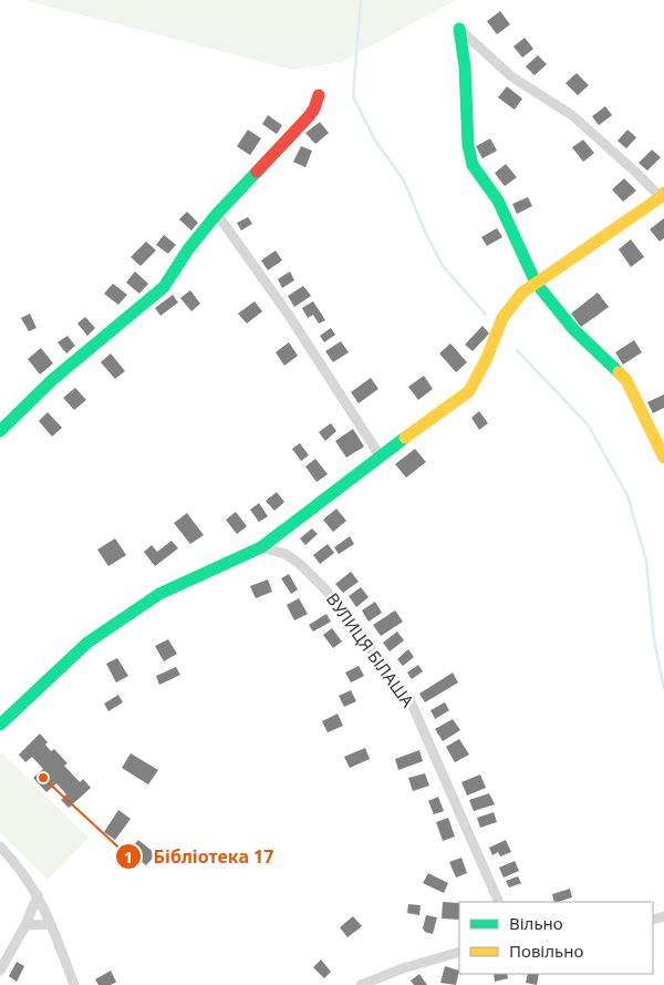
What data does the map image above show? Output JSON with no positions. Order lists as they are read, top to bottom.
{
  "streets": {
    "street": ["ВУЛИЦЯ БІЛАША"]
  },
  "places": ["Бібліотека 17"],
  "legend": ["Вільно", "Повільно"]
}
